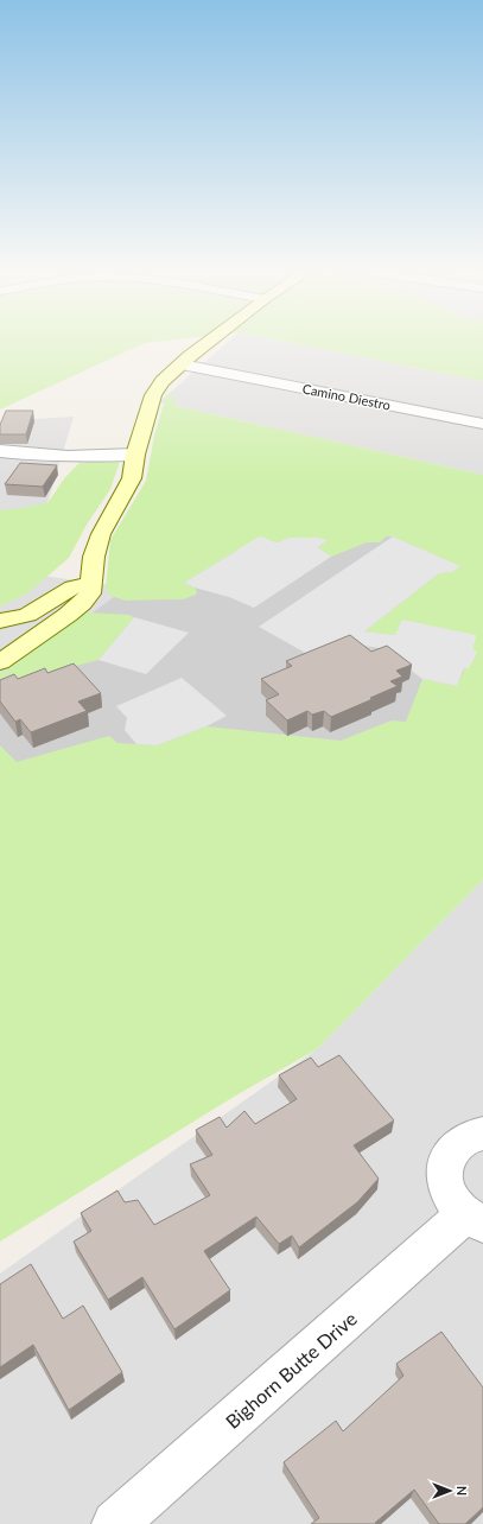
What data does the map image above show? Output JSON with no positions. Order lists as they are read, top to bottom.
{
  "streets": {
    "street": ["Camino Diestro", "Bighorn Butte Drive"]
  },
  "north": "right"
}
